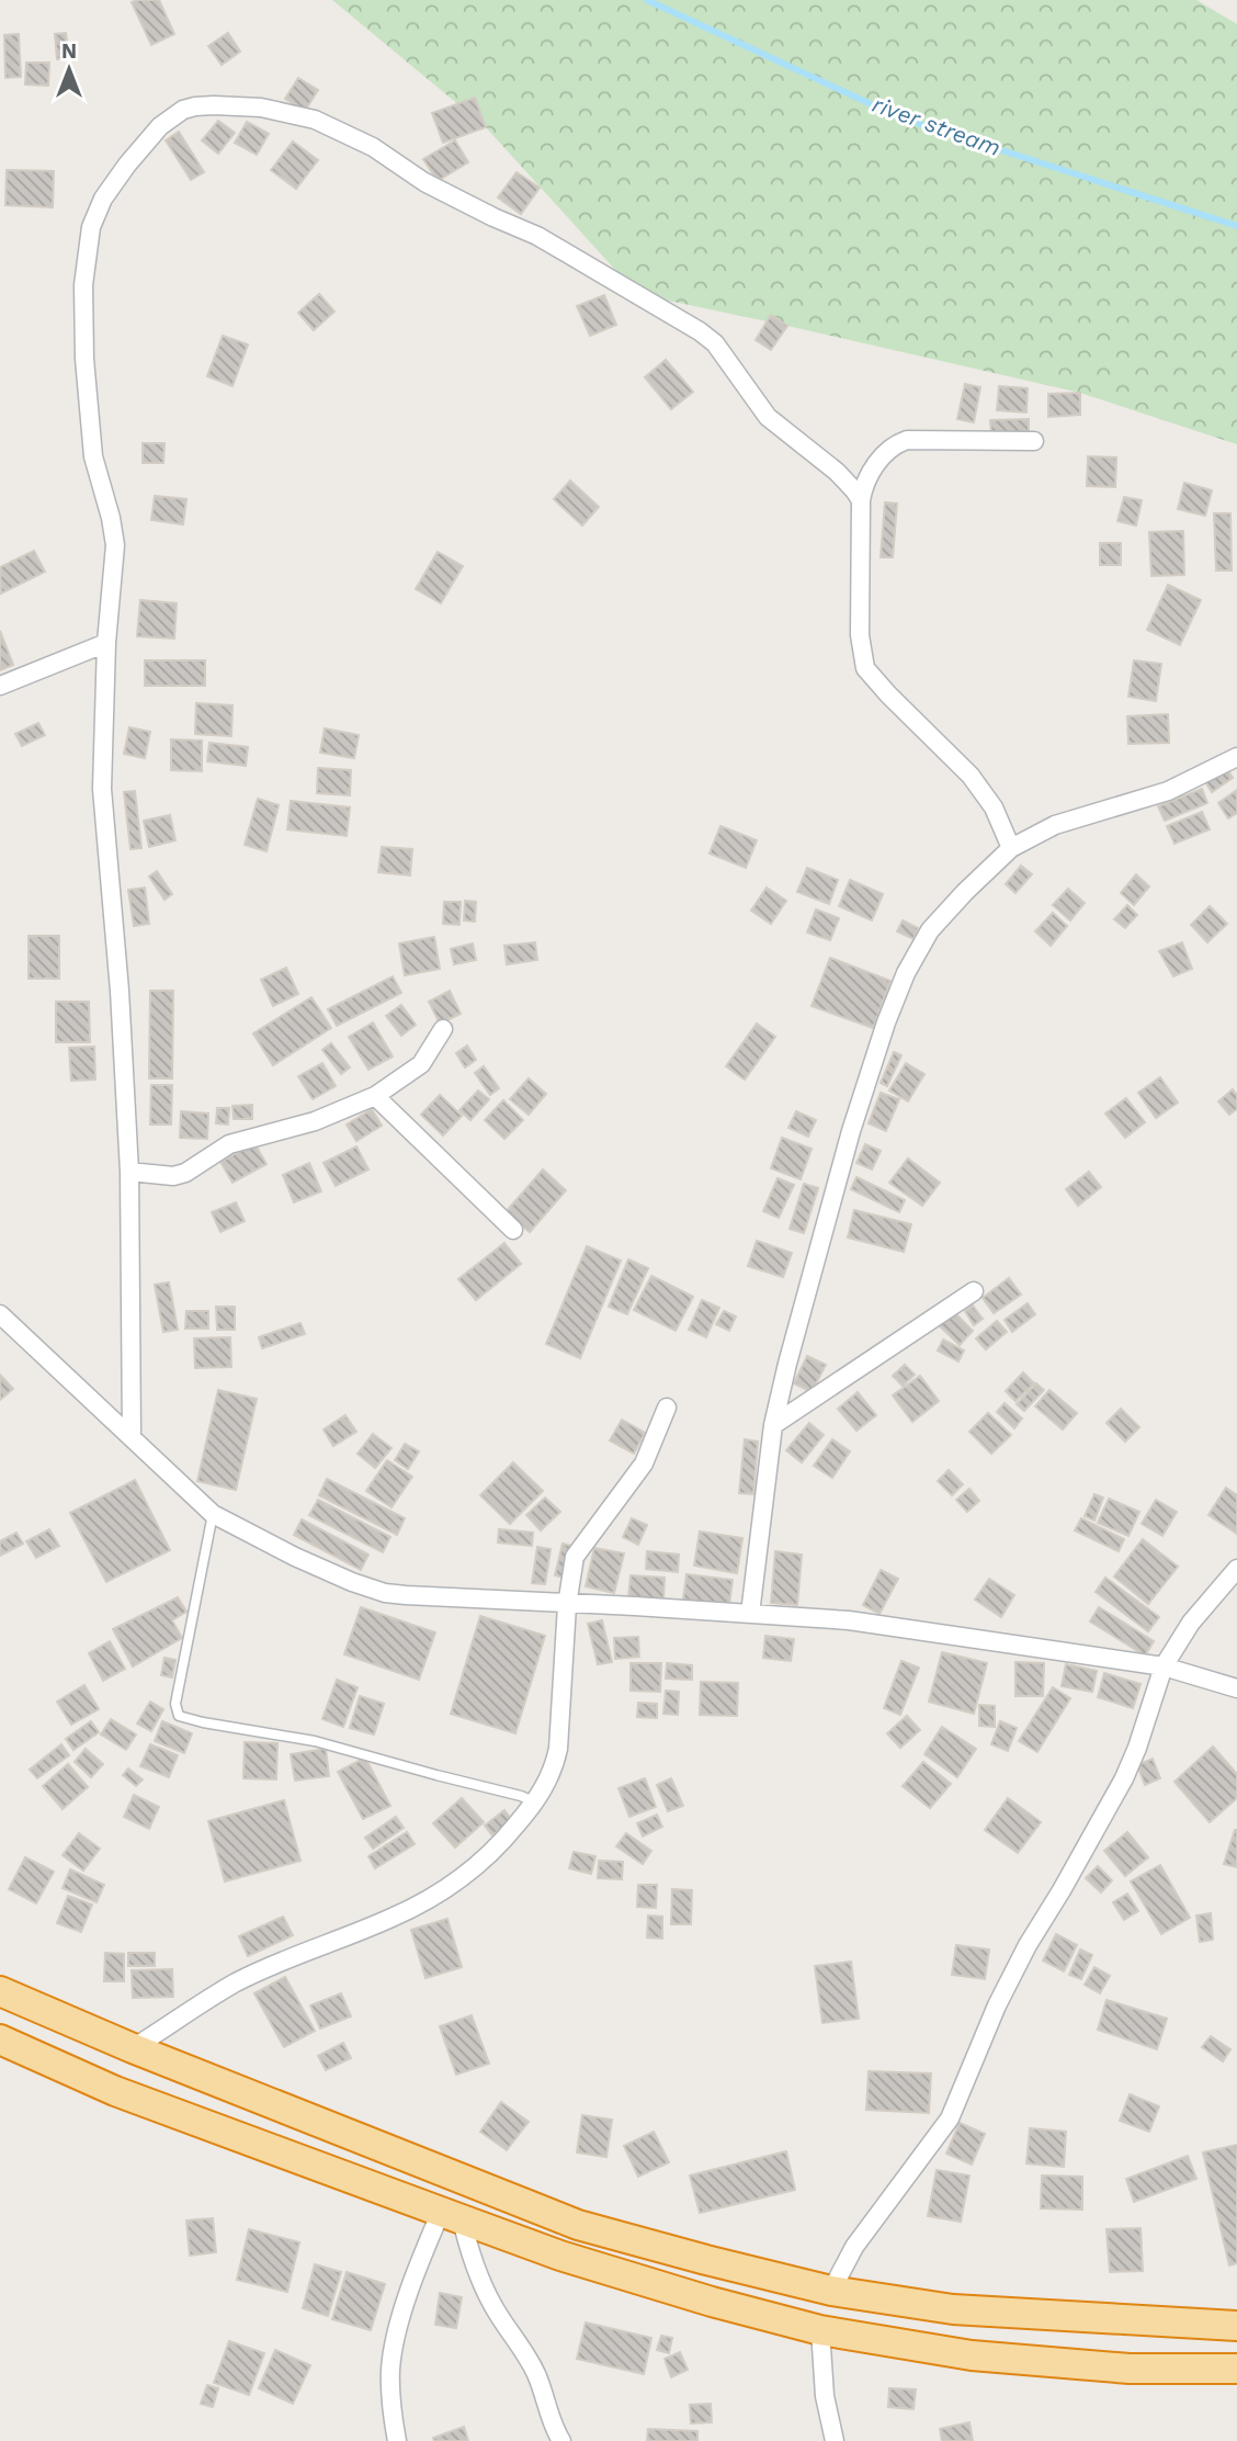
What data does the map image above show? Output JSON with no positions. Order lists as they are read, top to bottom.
{
  "water": ["river stream"],
  "north": "top"
}
